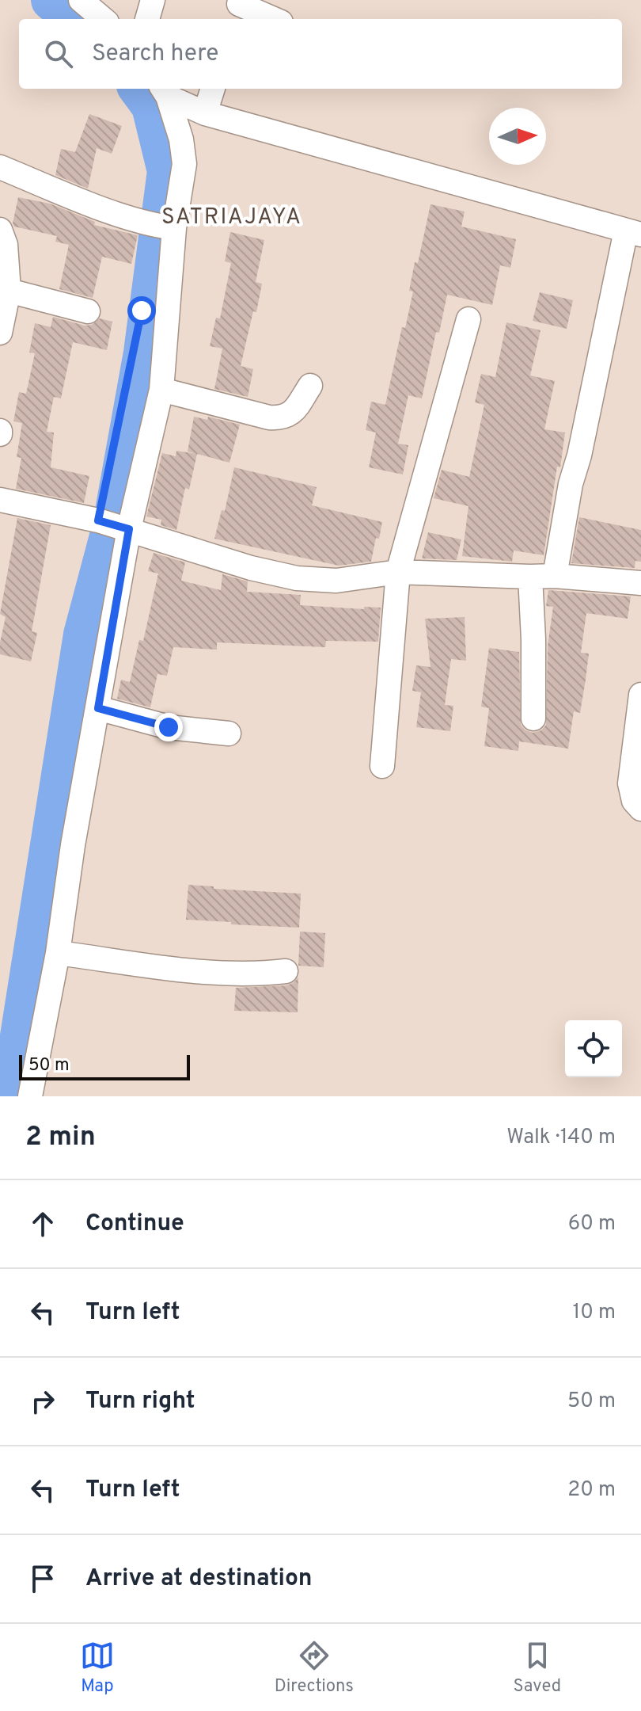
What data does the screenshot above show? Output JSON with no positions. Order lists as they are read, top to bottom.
{
  "districts": ["SATRIAJAYA"],
  "scale_bar": "50 m",
  "north": "right",
  "page": {
    "search": "Search here",
    "scale": "50 m",
    "heading": ["2 min", "Walk · 140 m"],
    "list": [
      ["Continue", "60 m"],
      ["Turn left", "10 m"],
      ["Turn right", "50 m"],
      ["Turn left", "20 m"],
      "Arrive at destination"
    ],
    "nav": ["Map", "Directions", "Saved"]
  }
}
